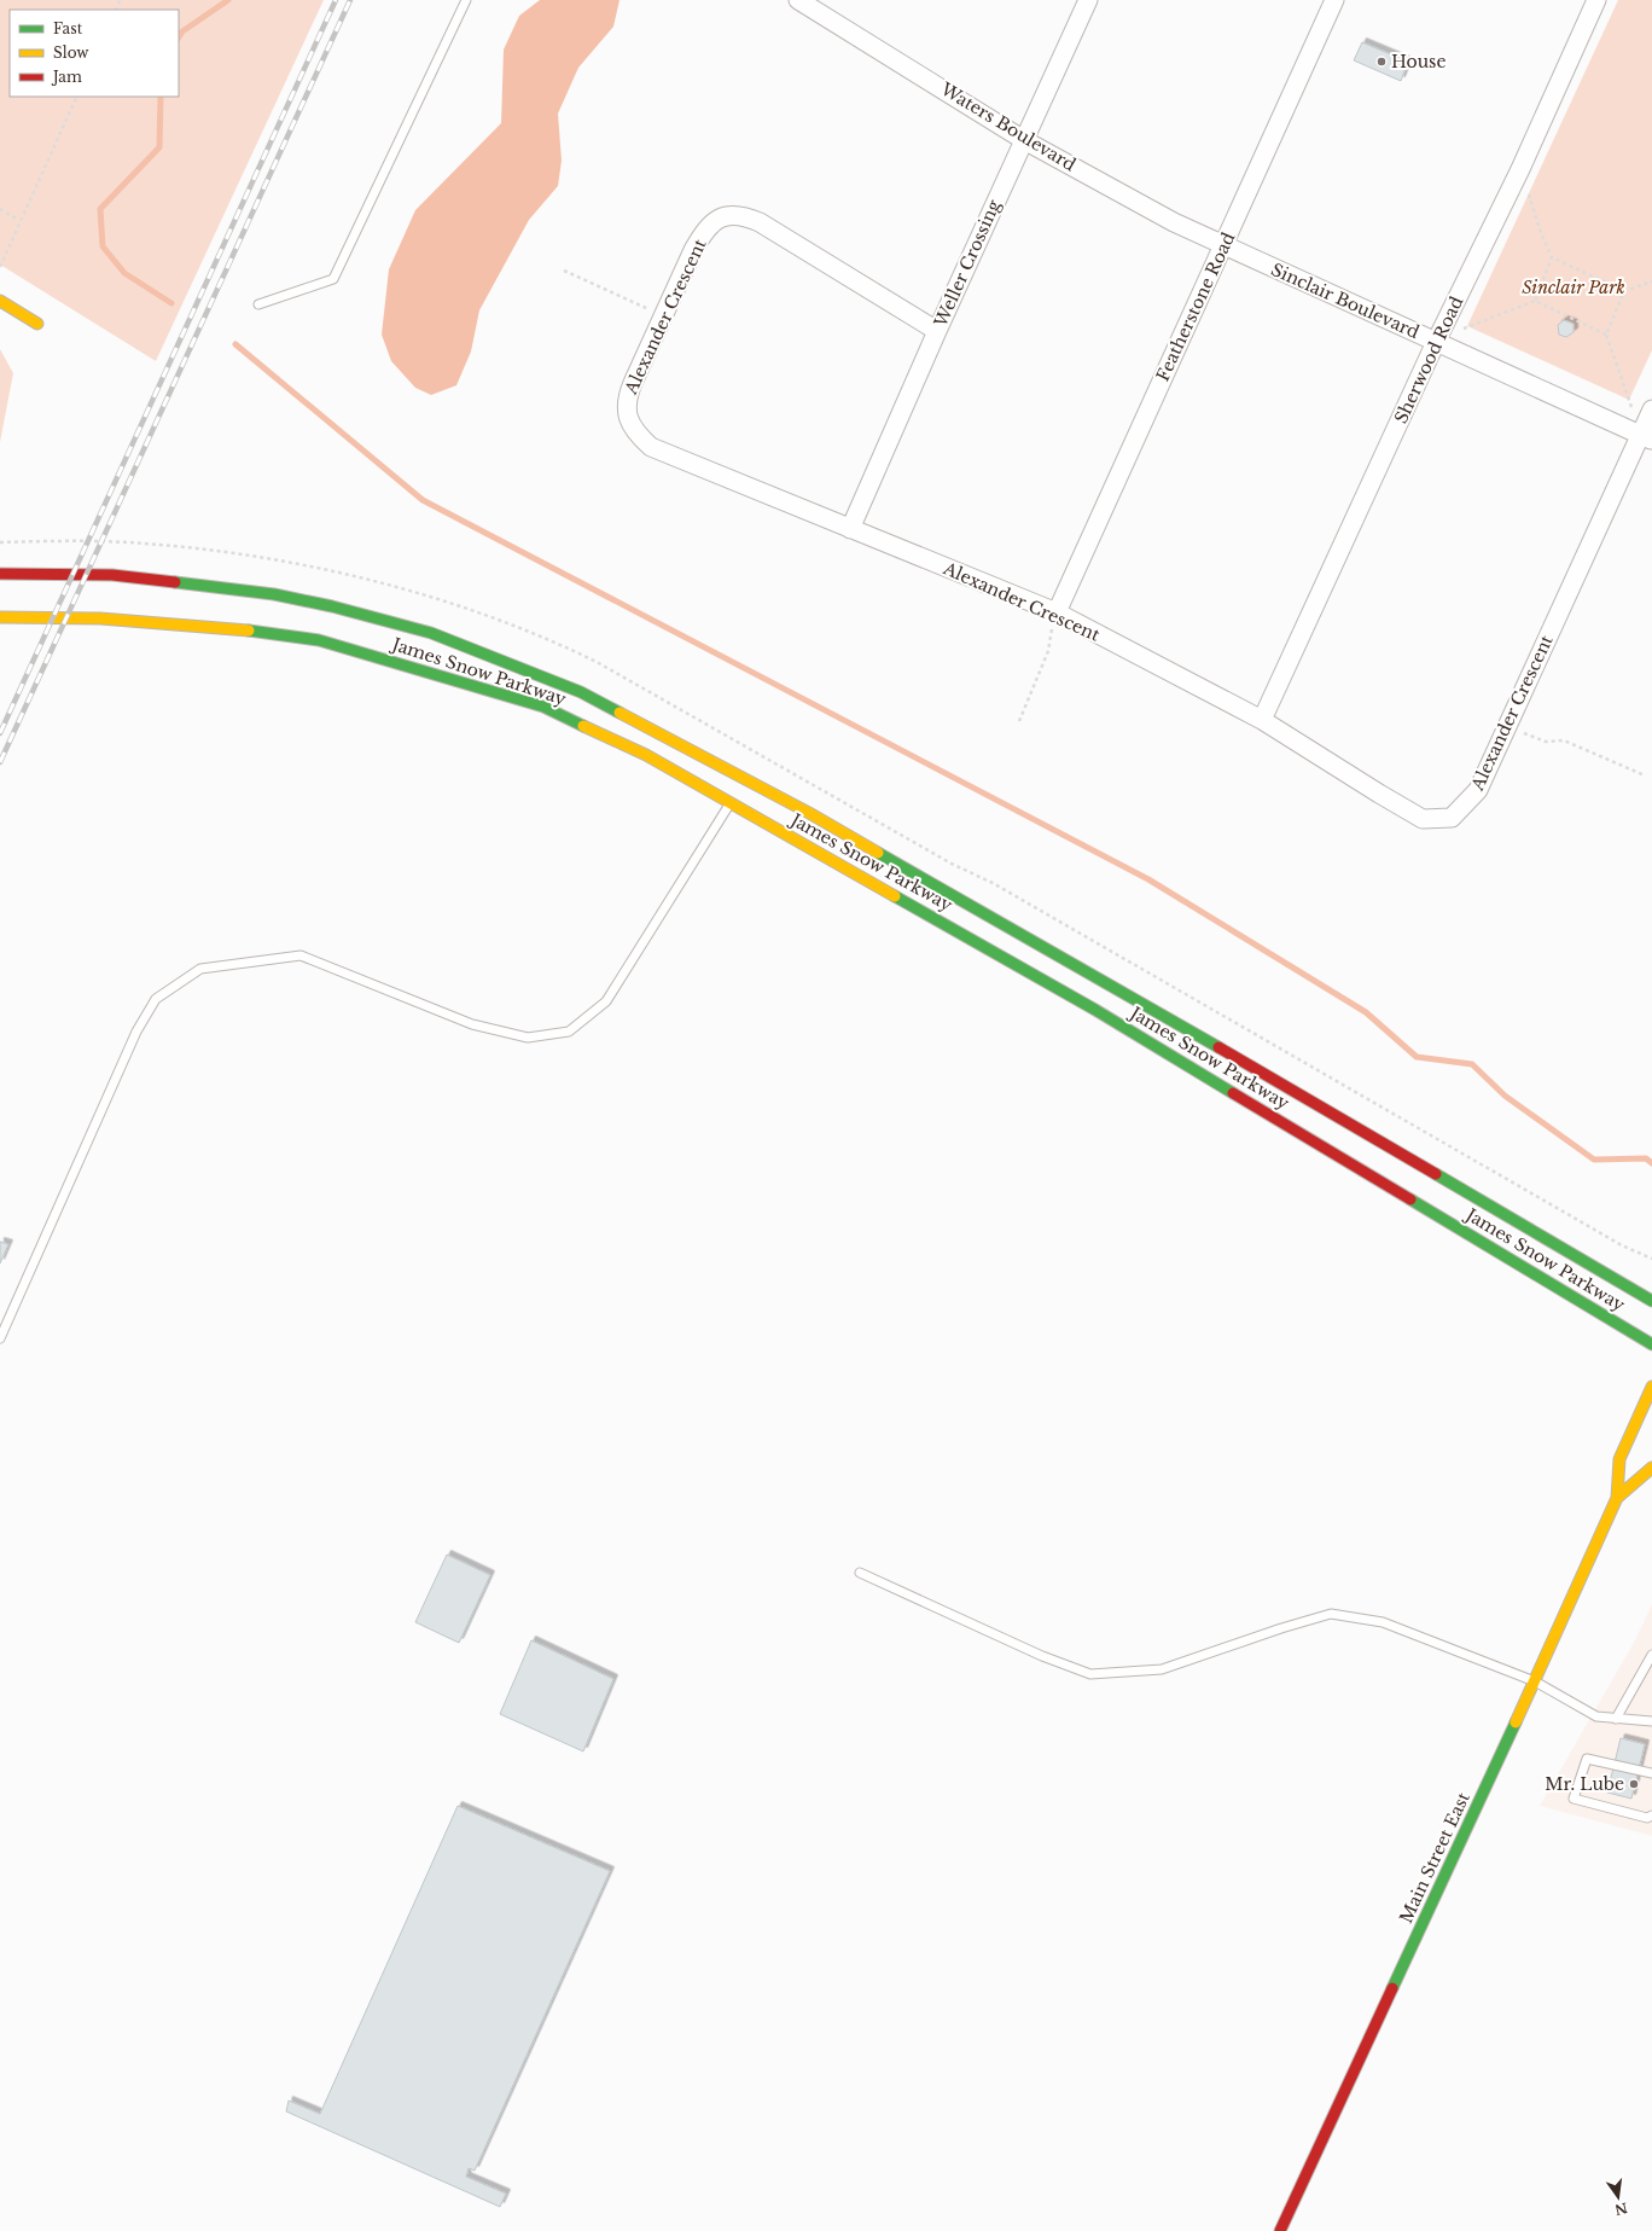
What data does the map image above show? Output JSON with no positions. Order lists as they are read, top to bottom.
{
  "streets": {
    "main road": ["James Snow Parkway", "Main Street East"],
    "street": [
      "Waters Boulevard",
      "Weller Crossing",
      "Sinclair Boulevard",
      "Featherstone Road",
      "Alexander Crescent",
      "Sherwood Road"
    ]
  },
  "crossings": [
    ["Waters Boulevard", "Weller Crossing"],
    ["Waters Boulevard", "Sinclair Boulevard"],
    ["Waters Boulevard", "Featherstone Road"],
    ["Weller Crossing", "Alexander Crescent"],
    ["Sinclair Boulevard", "Featherstone Road"],
    ["Sinclair Boulevard", "Alexander Crescent"],
    ["Sinclair Boulevard", "Sherwood Road"],
    ["Featherstone Road", "Alexander Crescent"],
    ["Alexander Crescent", "Sherwood Road"]
  ],
  "parks": ["Sinclair Park"],
  "places": ["House", "Mr. Lube"],
  "legend": ["Fast", "Slow", "Jam"],
  "north": "bottom"
}
